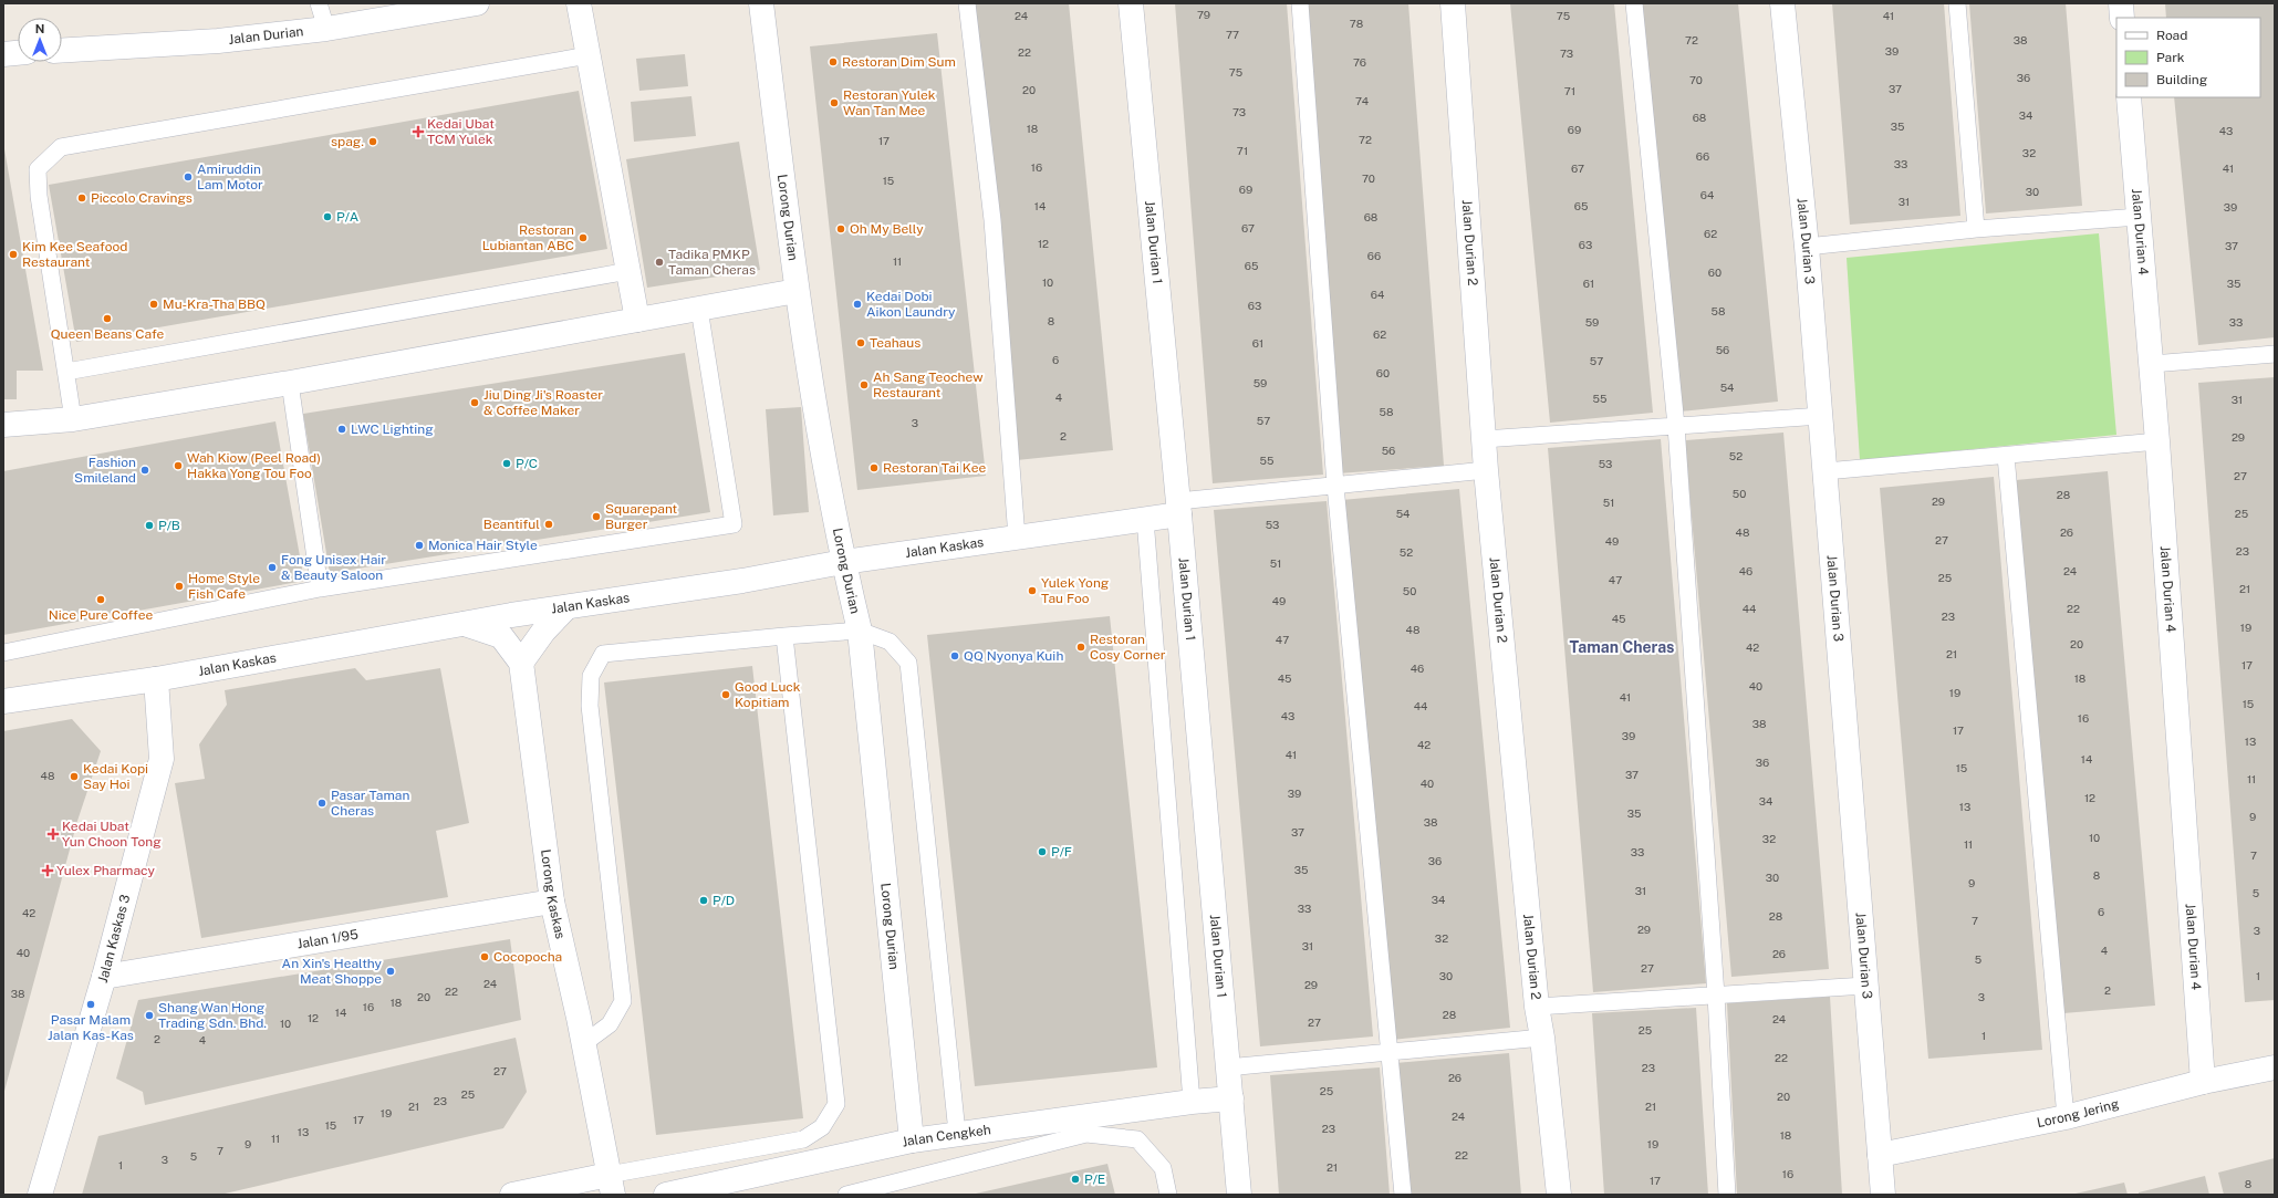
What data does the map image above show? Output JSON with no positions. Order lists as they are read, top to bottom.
{
  "streets": {
    "street": [
      "Jalan Durian",
      "Lorong Durian",
      "Jalan Durian 4",
      "Jalan Durian 3",
      "Jalan Durian 1",
      "Jalan Durian 2",
      "Jalan Kaskas",
      "Lorong Kaskas",
      "Jalan Kaskas 3",
      "Jalan 1/95",
      "Lorong Jering",
      "Jalan Cengkeh"
    ]
  },
  "crossings": [
    ["Lorong Durian", "Jalan Kaskas"],
    ["Lorong Durian", "Jalan Cengkeh"],
    ["Jalan Durian 4", "Lorong Jering"],
    ["Jalan Durian 3", "Lorong Jering"],
    ["Jalan Durian 1", "Jalan Kaskas"],
    ["Jalan Durian 1", "Jalan Cengkeh"],
    ["Jalan Kaskas", "Jalan Kaskas 3"],
    ["Lorong Kaskas", "Jalan 1/95"],
    ["Jalan Kaskas 3", "Jalan 1/95"]
  ],
  "districts": ["Taman Cheras"],
  "places": {
    "other": [
      "Restoran Dim Sum",
      "Restoran Yulek Wan Tan Mee",
      "spag.",
      "Amiruddin Lam Motor",
      "Piccolo Cravings",
      "P/A",
      "Oh My Belly",
      "Restoran Lubiantan ABC",
      "Kim Kee Seafood Restaurant",
      "Tadika PMKP Taman Cheras",
      "Mu-Kra-Tha BBQ",
      "Kedai Dobi Aikon Laundry",
      "Queen Beans Cafe",
      "Teahaus",
      "Ah Sang Teochew Restaurant",
      "Jiu Ding Ji's Roaster & Coffee Maker",
      "LWC Lighting",
      "P/C",
      "Wah Kiow (Peel Road) Hakka Yong Tou Foo",
      "Restoran Tai Kee",
      "Fashion Smileland",
      "Squarepant Burger",
      "Beantiful",
      "P/B",
      "Monica Hair Style",
      "Fong Unisex Hair & Beauty Saloon",
      "Home Style Fish Cafe",
      "Yulek Yong Tau Foo",
      "Nice Pure Coffee",
      "Restoran Cosy Corner",
      "QQ Nyonya Kuih",
      "Good Luck Kopitiam",
      "Kedai Kopi Say Hoi",
      "Pasar Taman Cheras",
      "P/F",
      "P/D",
      "Cocopocha",
      "An Xin's Healthy Meat Shoppe",
      "Pasar Malam Jalan Kas-Kas",
      "Shang Wan Hong Trading Sdn. Bhd.",
      "P/E"
    ],
    "health": ["Kedai Ubat TCM Yulek", "Kedai Ubat Yun Choon Tong", "Yulex Pharmacy"]
  },
  "house_numbers": [
    "79",
    "24",
    "75",
    "41",
    "78",
    "77",
    "72",
    "38",
    "39",
    "22",
    "73",
    "76",
    "75",
    "36",
    "70",
    "37",
    "20",
    "71",
    "74",
    "73",
    "34",
    "68",
    "35",
    "18",
    "69",
    "43",
    "72",
    "17",
    "71",
    "32",
    "66",
    "33",
    "16",
    "67",
    "41",
    "70",
    "15",
    "69",
    "30",
    "64",
    "31",
    "14",
    "65",
    "39",
    "68",
    "67",
    "62",
    "12",
    "63",
    "37",
    "66",
    "11",
    "65",
    "60",
    "10",
    "61",
    "35",
    "64",
    "63",
    "58",
    "8",
    "59",
    "33",
    "62",
    "61",
    "56",
    "6",
    "57",
    "60",
    "59",
    "54",
    "4",
    "55",
    "31",
    "58",
    "57",
    "3",
    "2",
    "29",
    "56",
    "52",
    "55",
    "53",
    "27",
    "50",
    "28",
    "29",
    "51",
    "54",
    "25",
    "53",
    "48",
    "26",
    "27",
    "49",
    "23",
    "52",
    "51",
    "46",
    "24",
    "25",
    "47",
    "21",
    "50",
    "49",
    "44",
    "22",
    "23",
    "45",
    "19",
    "48",
    "47",
    "20",
    "42",
    "21",
    "17",
    "46",
    "45",
    "18",
    "40",
    "19",
    "41",
    "15",
    "44",
    "43",
    "16",
    "38",
    "17",
    "39",
    "13",
    "42",
    "41",
    "14",
    "36",
    "15",
    "37",
    "48",
    "11",
    "40",
    "39",
    "12",
    "34",
    "13",
    "35",
    "9",
    "38",
    "37",
    "10",
    "32",
    "11",
    "33",
    "7",
    "36",
    "35",
    "8",
    "30",
    "9",
    "31",
    "5",
    "34",
    "33",
    "6",
    "42",
    "28",
    "7",
    "29",
    "3",
    "32",
    "31",
    "4",
    "40",
    "26",
    "5",
    "27",
    "30",
    "1",
    "24",
    "29",
    "2",
    "22",
    "38",
    "20",
    "3",
    "18",
    "16",
    "14",
    "28",
    "12",
    "24",
    "27",
    "10",
    "25",
    "1",
    "2",
    "4",
    "22",
    "23",
    "27",
    "26",
    "25",
    "25",
    "20",
    "23",
    "21",
    "21",
    "19",
    "24",
    "17",
    "15",
    "23",
    "13",
    "18",
    "11",
    "9",
    "19",
    "7",
    "22",
    "5",
    "3",
    "1",
    "21",
    "16",
    "17",
    "8"
  ],
  "legend": ["Road", "Park", "Building"],
  "north": "top"
}
